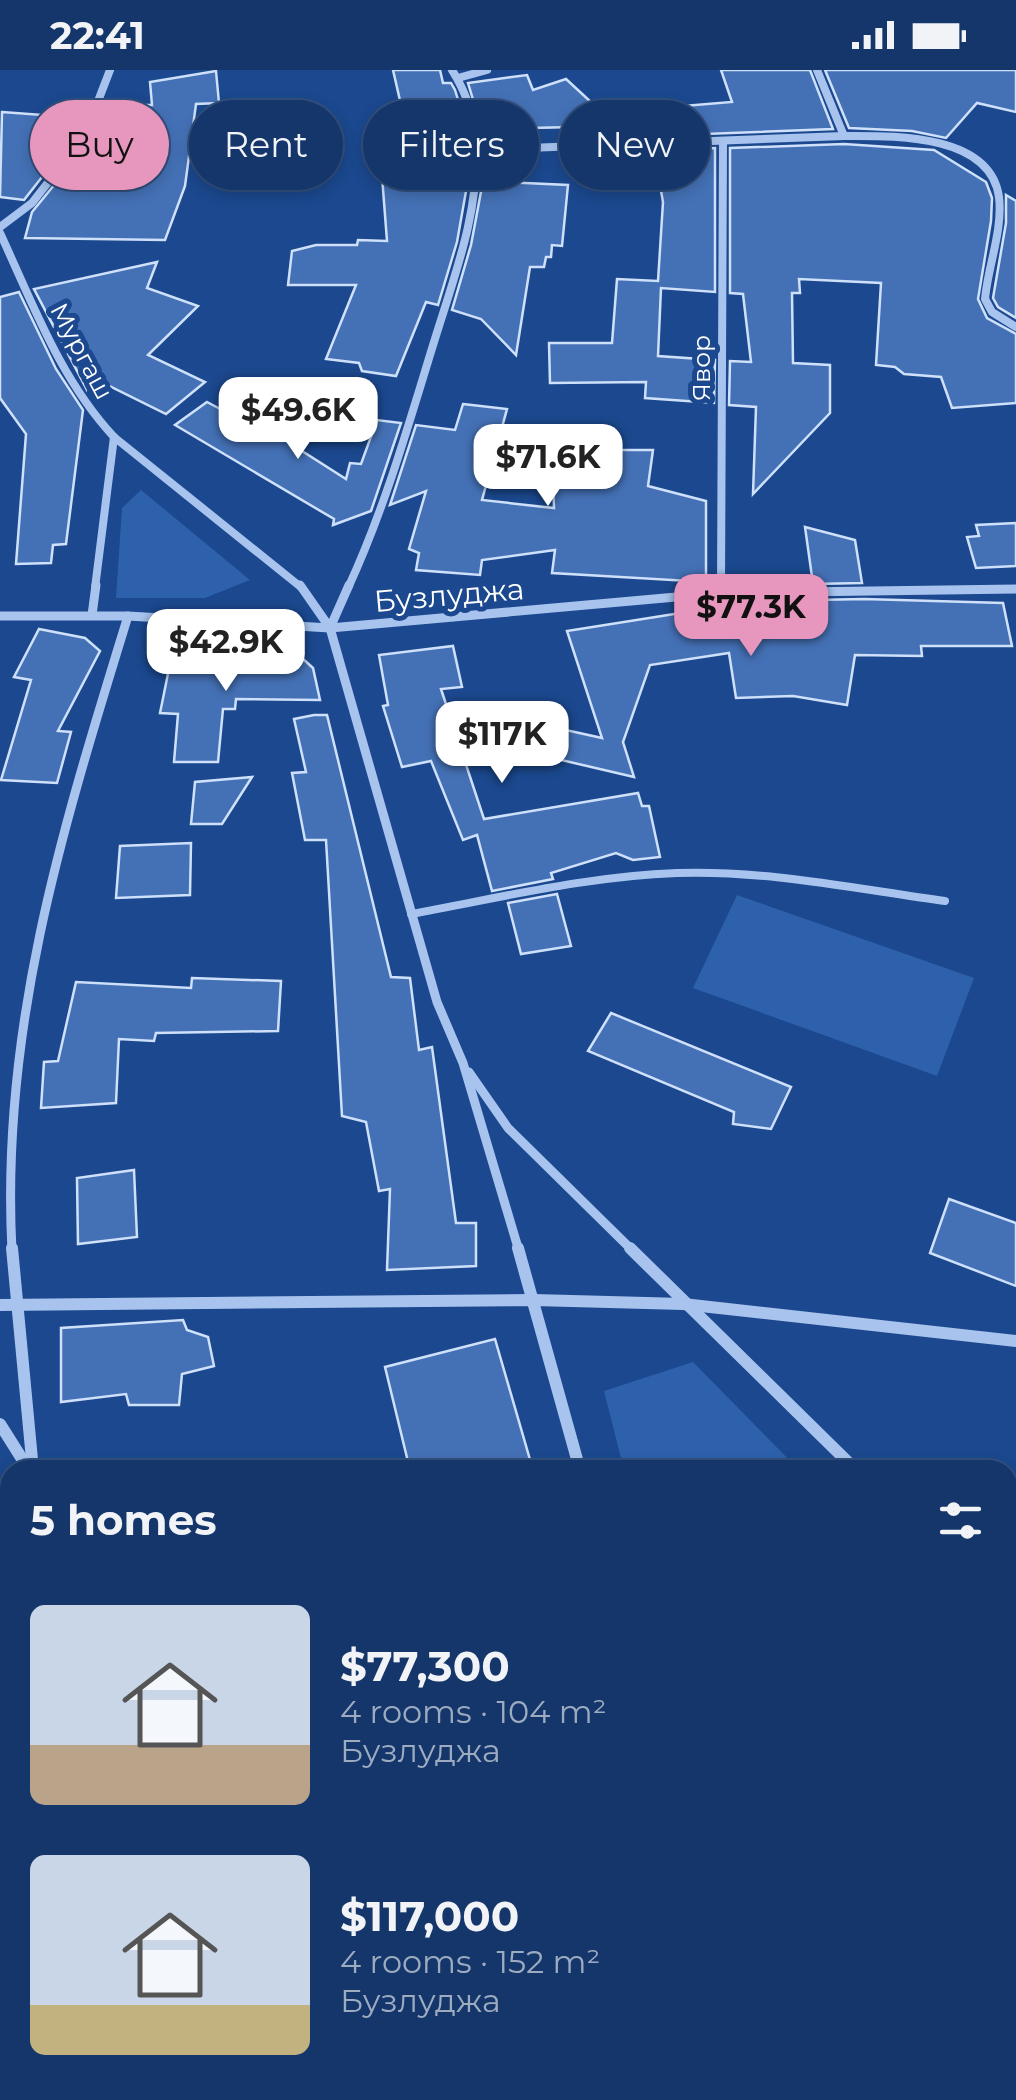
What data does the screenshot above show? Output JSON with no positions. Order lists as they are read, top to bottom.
{
  "streets": {
    "street": ["Мургаш", "Явор", "Бузлуджа"]
  },
  "crossings": [
    ["Мургаш", "Бузлуджа"],
    ["Явор", "Бузлуджа"]
  ],
  "page": {
    "status": "22:41",
    "chip": [
      "Buy",
      "Rent",
      "Filters",
      "New"
    ],
    "price": [
      "$49.6K",
      "$71.6K",
      "$77.3K",
      "$42.9K",
      "$117K"
    ],
    "heading": "5 homes",
    "list": [
      {
        "name": "$77,300",
        "note": "4 rooms · 104 m² · Бузлуджа"
      },
      {
        "name": "$117,000",
        "note": "4 rooms · 152 m² · Бузлуджа"
      }
    ]
  }
}
